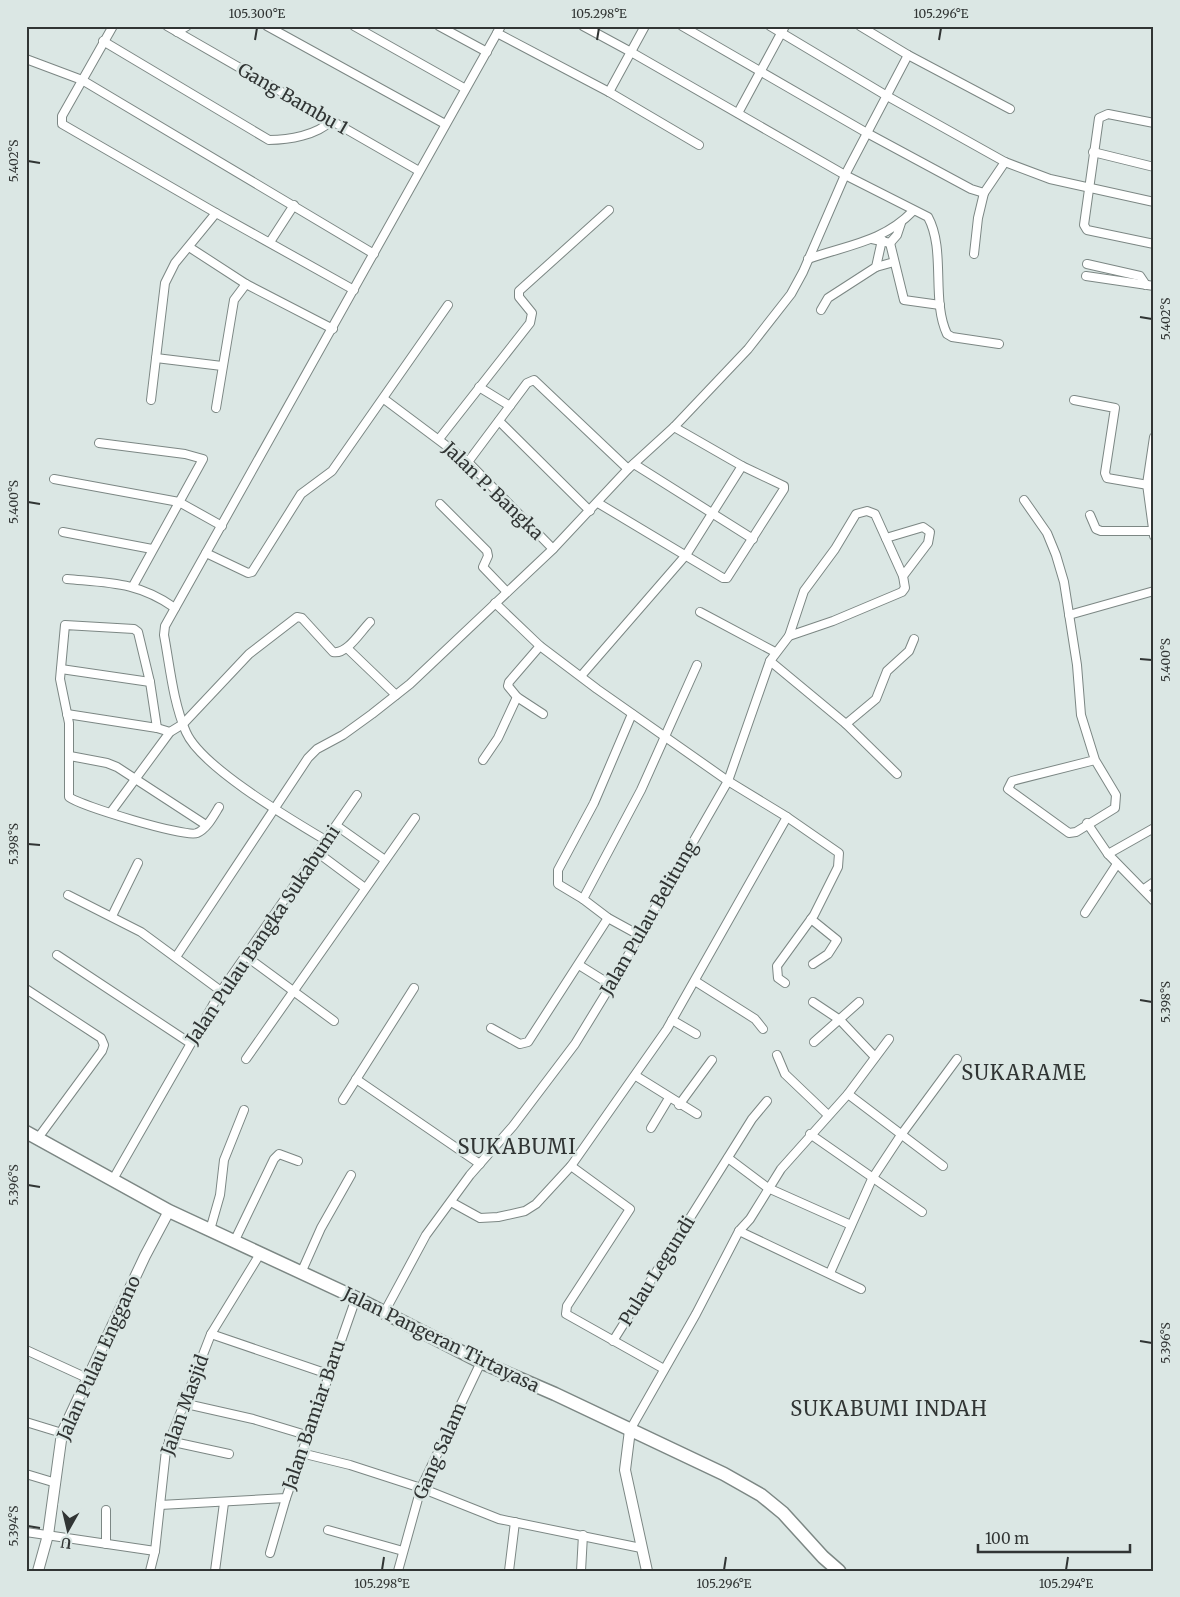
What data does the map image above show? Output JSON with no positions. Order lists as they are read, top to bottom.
{
  "streets": {
    "main road": ["Jalan Pangeran Tirtayasa"],
    "street": [
      "Gang Bambu 1",
      "Jalan P. Bangka",
      "Jalan Pulau Belitung",
      "Jalan Pulau Bangka Sukabumi",
      "Pulau Legundi",
      "Jalan Pulau Enggano",
      "Jalan Masjid",
      "Jalan Bamiar Baru",
      "Gang Salam"
    ]
  },
  "crossings": [
    ["Jalan Pulau Belitung", "Jalan Pangeran Tirtayasa"],
    ["Jalan Pulau Bangka Sukabumi", "Jalan Pangeran Tirtayasa"],
    ["Jalan Pangeran Tirtayasa", "Jalan Pulau Enggano"],
    ["Jalan Pangeran Tirtayasa", "Jalan Masjid"],
    ["Jalan Pangeran Tirtayasa", "Jalan Bamiar Baru"],
    ["Jalan Pangeran Tirtayasa", "Gang Salam"],
    ["Jalan Masjid", "Jalan Bamiar Baru"]
  ],
  "districts": ["SUKARAME", "SUKABUMI", "SUKABUMI INDAH"],
  "scale_bar": "100 m",
  "north": "bottom",
  "coordinates": [
    "105.300°E",
    "105.298°E",
    "105.296°E",
    "5.402°S",
    "5.400°S",
    "5.398°S",
    "5.396°S",
    "5.394°S",
    "105.294°E"
  ]
}
